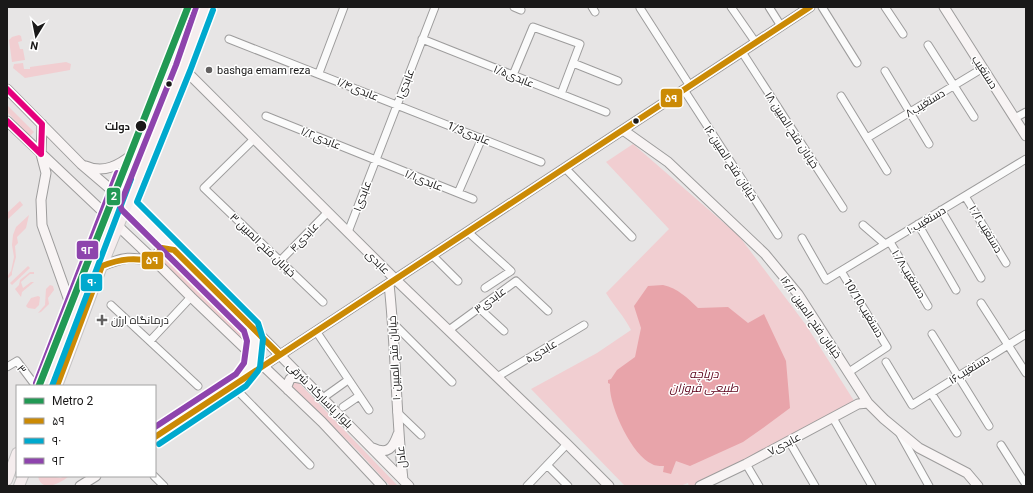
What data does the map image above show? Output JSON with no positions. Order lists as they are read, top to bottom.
{
  "streets": {
    "street": [
      "دستغیب",
      "عابدی۱/۵",
      "۱عابدی",
      "عابدی۱/۴",
      "دستغیب۸",
      "خیابان فتح المبین ۱۸",
      "عابدی1/3",
      "عابدی۱/۲",
      "خیابان فتح المبین ۱۶",
      "عابدی۱/۱",
      "عابدی۱",
      "دستغیب۱۰",
      "دستغیب۱۰/۲",
      "عابدی۴",
      "خیابان فتح المبین ۳",
      "عابدی",
      "دستغیب۱۰/۸",
      "عابدی۳",
      "10/10دستغیب",
      "خیابان فتح المبین ۱۶/۲",
      "عابدی۵",
      "خیابان فتح المبین ۱۰",
      "۳",
      "دستغیب۱۶",
      "بلوار پاسارگاد شرقی",
      "عابدی۷",
      "عادل"
    ]
  },
  "crossings": [
    ["دستغیب", "دستغیب۸"],
    ["عابدی۱/۵", "۱عابدی"],
    ["۱عابدی", "عابدی۱/۴"],
    ["۱عابدی", "عابدی1/3"],
    ["۱عابدی", "عابدی۱/۲"],
    ["۱عابدی", "عابدی۱/۱"],
    ["۱عابدی", "عابدی۱"],
    ["عابدی۱/۴", "عابدی1/3"],
    ["عابدی۱/۲", "عابدی۱/۱"],
    ["عابدی۱/۲", "عابدی۱"],
    ["عابدی۱/۱", "عابدی۱"],
    ["عابدی۱", "عابدی"],
    ["دستغیب۱۰", "دستغیب۱۰/۲"],
    ["دستغیب۱۰", "دستغیب۱۰/۸"],
    ["دستغیب۱۰", "10/10دستغیب"],
    ["عابدی۴", "خیابان فتح المبین ۳"],
    ["عابدی۴", "عابدی"],
    ["خیابان فتح المبین ۳", "عابدی"],
    ["عابدی", "عابدی۳"],
    ["عابدی", "عابدی۵"],
    ["عابدی", "خیابان فتح المبین ۱۰"],
    ["10/10دستغیب", "خیابان فتح المبین ۱۶/۲"],
    ["خیابان فتح المبین ۱۶/۲", "عابدی۷"],
    ["خیابان فتح المبین ۱۰", "عادل"],
    ["بلوار پاسارگاد شرقی", "عادل"]
  ],
  "water": ["دریاچه طبیعی فروزان"],
  "places": {
    "other": ["bashga emam reza", "دولت"],
    "health": ["درمانگاه ارژن"]
  },
  "lines": [
    "metro line 2",
    "transit line ۵۹",
    "transit line ۹۲",
    "transit line ۹۰"
  ],
  "legend": [
    "Metro 2",
    "۵۹",
    "۹۰",
    "۹۲"
  ],
  "north": "bottom"
}
